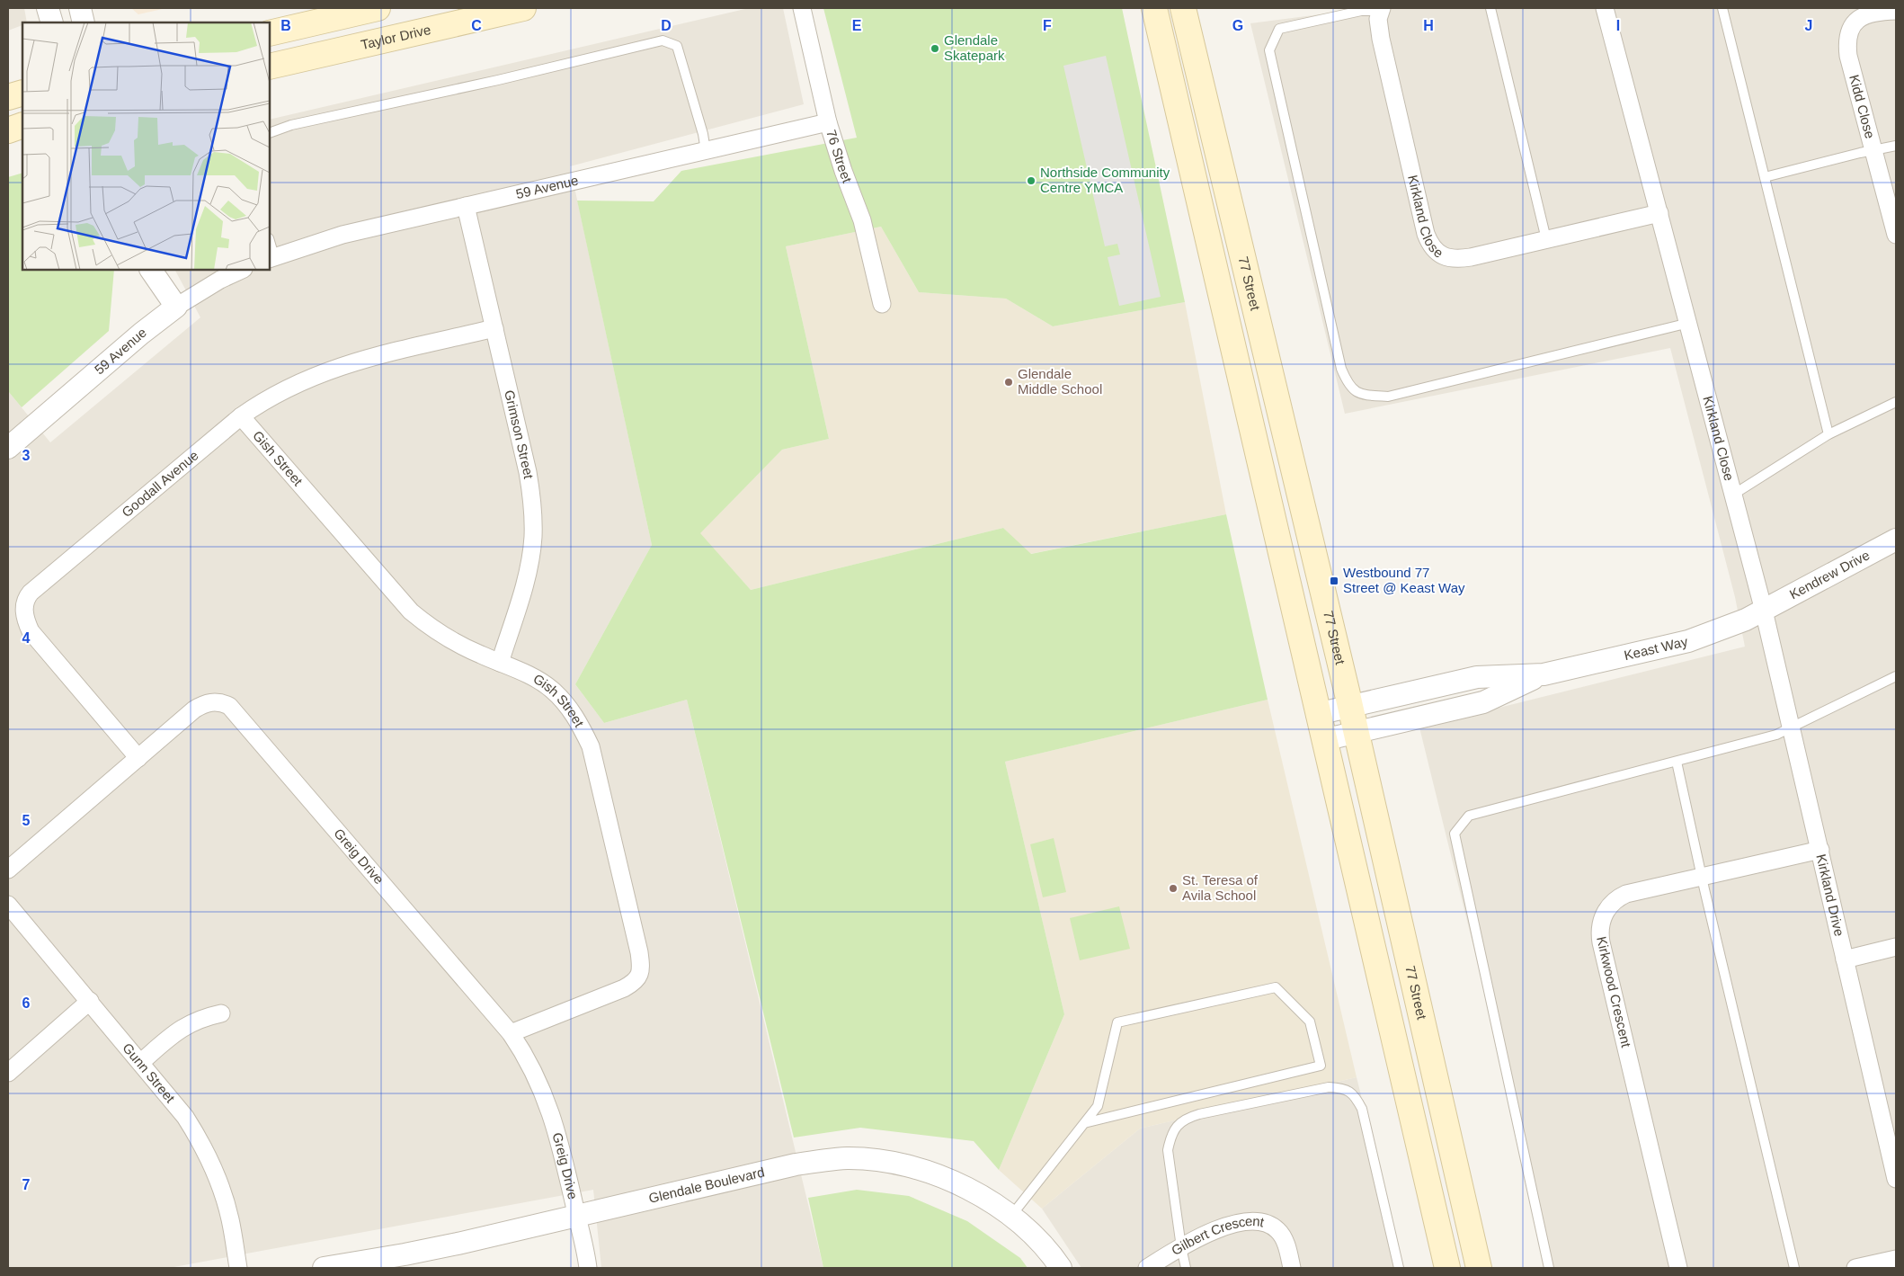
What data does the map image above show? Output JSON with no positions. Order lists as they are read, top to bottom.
{
  "streets": {
    "main road": ["Taylor Drive", "77 Street"],
    "street": [
      "Kidd Close",
      "76 Street",
      "59 Avenue",
      "Kirkland Close",
      "Grimson Street",
      "Gish Street",
      "Goodall Avenue",
      "Kendrew Drive",
      "Keast Way",
      "Greig Drive",
      "Kirkland Drive",
      "Kirkwood Crescent",
      "Gunn Street",
      "Glendale Boulevard",
      "Gilbert Crescent"
    ]
  },
  "crossings": [
    ["76 Street", "59 Avenue"],
    ["59 Avenue", "Grimson Street"],
    ["Kirkland Close", "Kendrew Drive"],
    ["Kirkland Close", "Keast Way"],
    ["Kirkland Close", "Kirkland Drive"],
    ["77 Street", "Keast Way"],
    ["Grimson Street", "Gish Street"],
    ["Grimson Street", "Goodall Avenue"],
    ["Gish Street", "Goodall Avenue"],
    ["Gish Street", "Greig Drive"],
    ["Goodall Avenue", "Greig Drive"],
    ["Kendrew Drive", "Keast Way"],
    ["Kendrew Drive", "Kirkland Drive"],
    ["Keast Way", "Kirkland Drive"],
    ["Greig Drive", "Glendale Boulevard"],
    ["Kirkland Drive", "Kirkwood Crescent"]
  ],
  "places": {
    "other": [
      "Glendale Skatepark",
      "Northside Community Centre YMCA",
      "Glendale Middle School",
      "St. Teresa of Avila School"
    ],
    "transit": ["Westbound 77 Street @ Keast Way"]
  },
  "grid": {
    "columns": [
      "B",
      "C",
      "D",
      "E",
      "F",
      "G",
      "H",
      "I",
      "J"
    ],
    "rows": [
      "3",
      "4",
      "5",
      "6",
      "7"
    ]
  }
}
